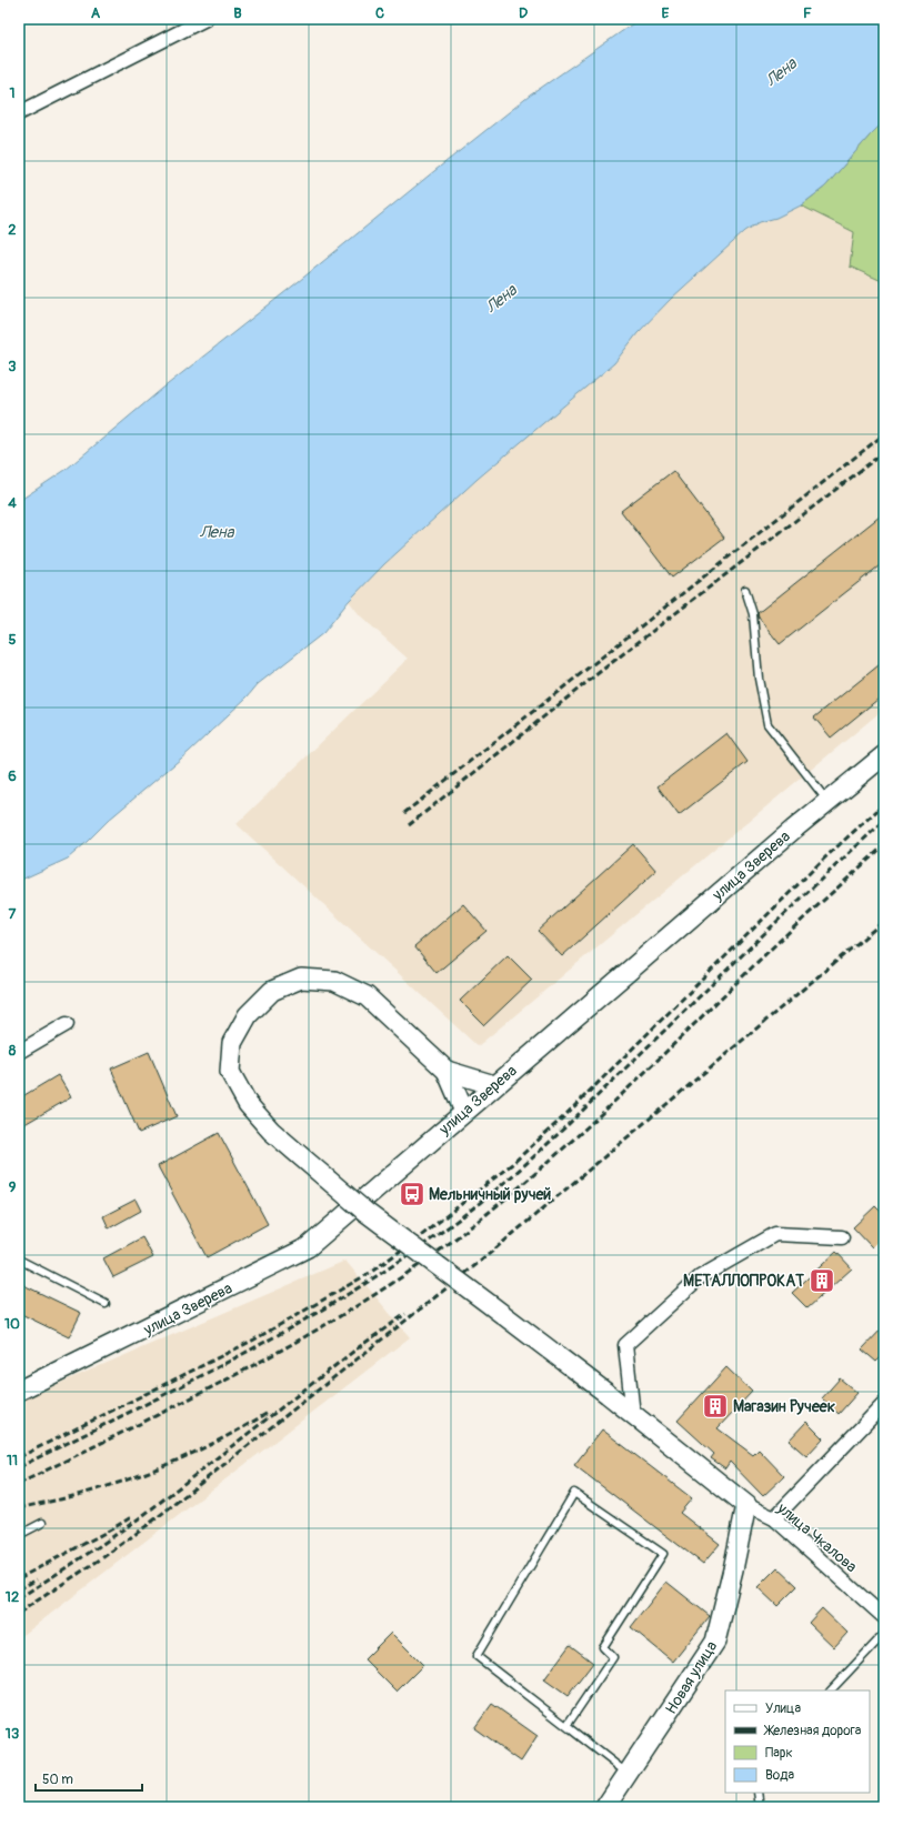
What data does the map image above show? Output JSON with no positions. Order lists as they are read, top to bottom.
{
  "streets": {
    "street": ["улица Зверева", "улица Чкалова", "Новая улица"]
  },
  "crossings": [
    ["улица Чкалова", "Новая улица"]
  ],
  "water": ["Лена"],
  "places": {
    "bus stop": ["Мельничный ручей"],
    "building": ["МЕТАЛЛОПРОКАТ", "Магазин Ручеек"]
  },
  "legend": [
    "Улица",
    "Железная дорога",
    "Парк",
    "Вода"
  ],
  "scale_bar": "50 m",
  "grid": {
    "columns": [
      "A",
      "B",
      "C",
      "D",
      "E",
      "F"
    ],
    "rows": [
      "1",
      "2",
      "3",
      "4",
      "5",
      "6",
      "7",
      "8",
      "9",
      "10",
      "11",
      "12",
      "13"
    ]
  }
}
